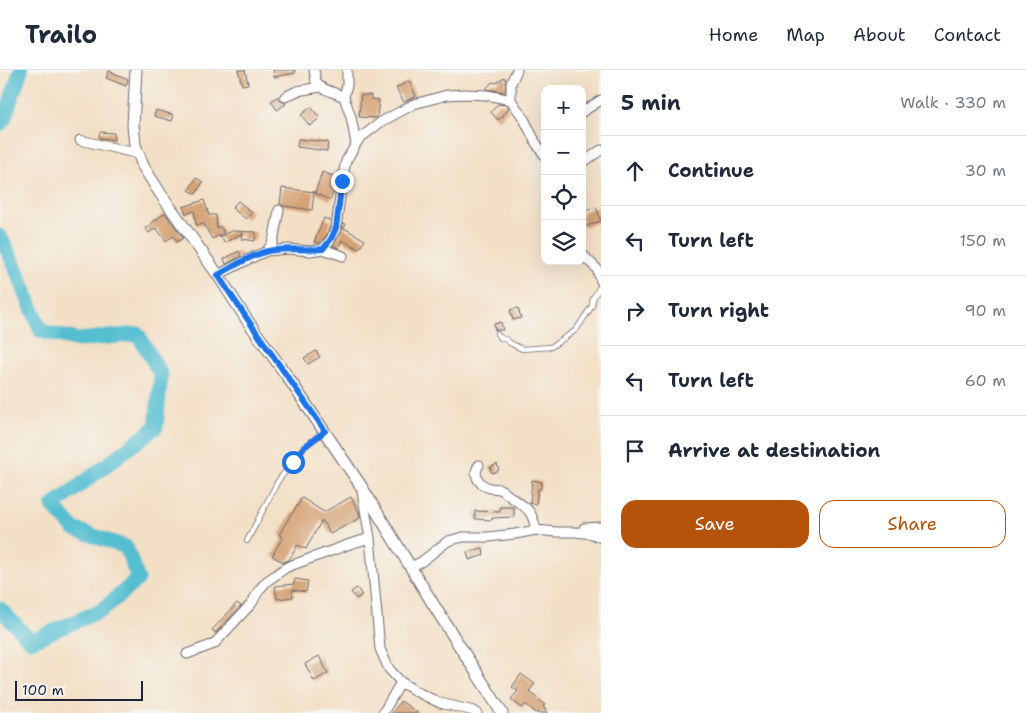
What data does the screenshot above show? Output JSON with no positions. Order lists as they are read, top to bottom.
{
  "scale_bar": "100 m",
  "page": {
    "header": "Trailo",
    "nav": [
      "Home",
      "Map",
      "About",
      "Contact"
    ],
    "heading": ["5 min", "Walk · 330 m"],
    "map_buttons": ["+", "−"],
    "list": [
      ["Continue", "30 m"],
      ["Turn left", "150 m"],
      ["Turn right", "90 m"],
      ["Turn left", "60 m"],
      "Arrive at destination"
    ],
    "buttons": ["Save", "Share"],
    "scale": "100 m"
  }
}
